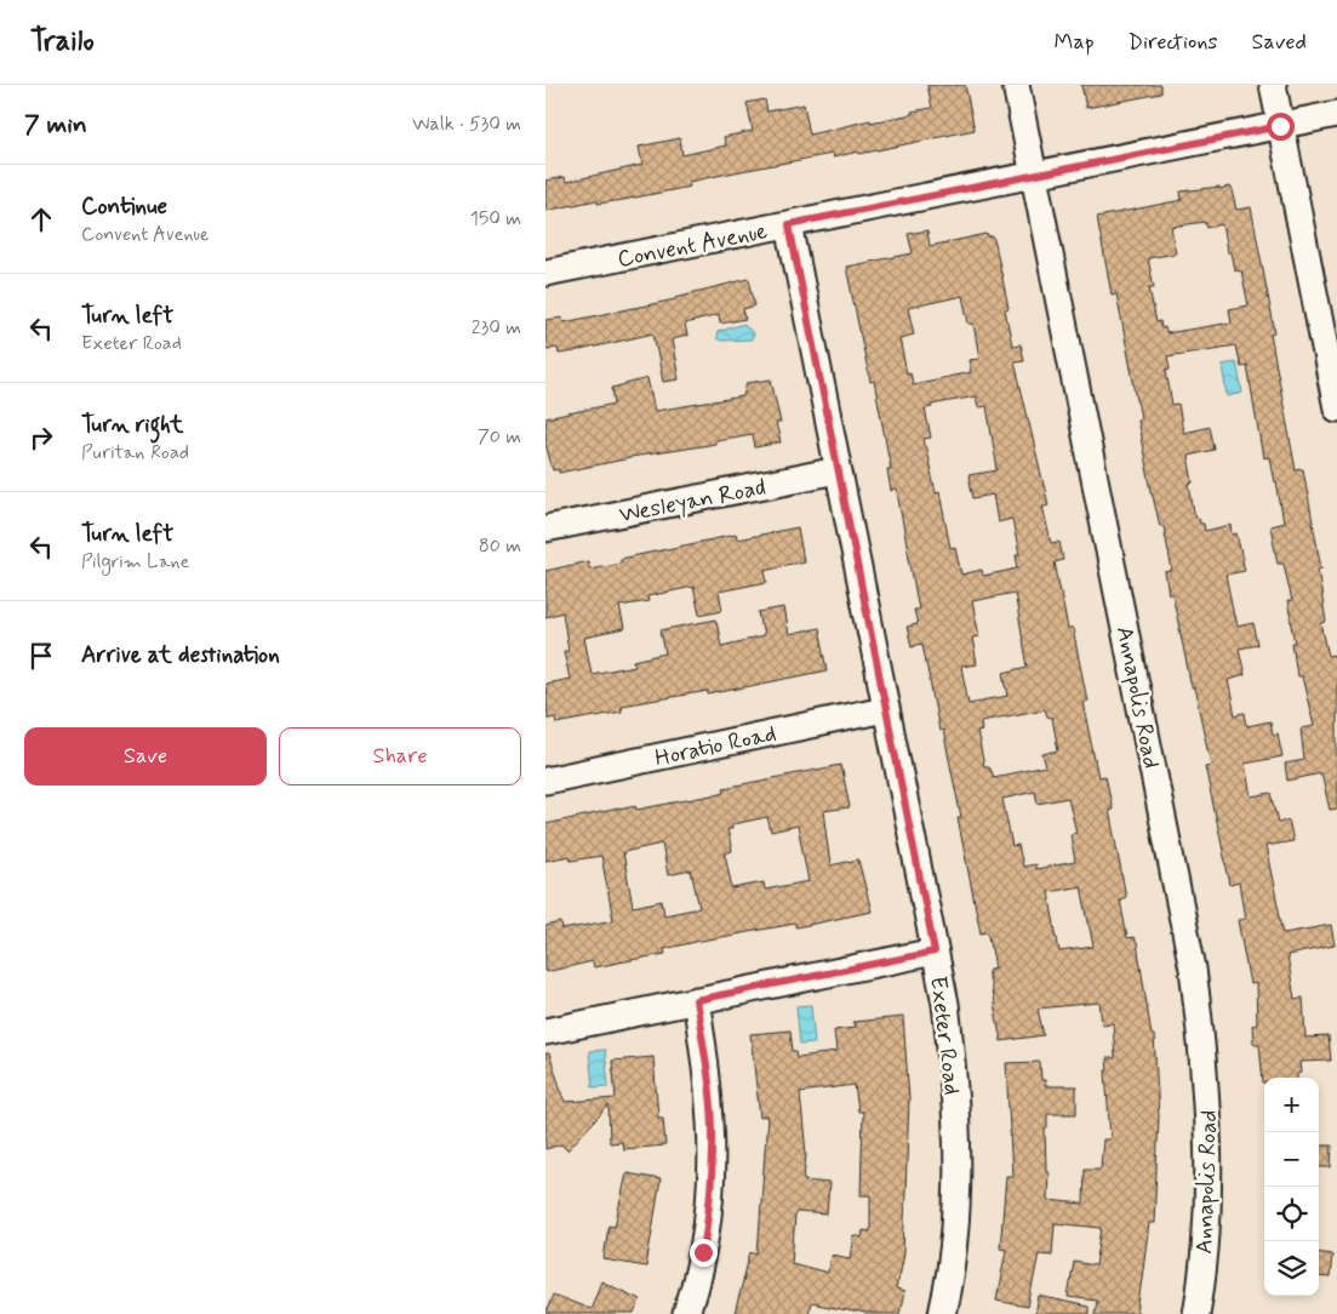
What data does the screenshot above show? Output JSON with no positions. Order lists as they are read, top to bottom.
{
  "streets": {
    "street": [
      "Convent Avenue",
      "Wesleyan Road",
      "Annapolis Road",
      "Horatio Road",
      "Exeter Road"
    ]
  },
  "crossings": [
    ["Convent Avenue", "Annapolis Road"],
    ["Convent Avenue", "Exeter Road"],
    ["Wesleyan Road", "Exeter Road"],
    ["Horatio Road", "Exeter Road"]
  ],
  "page": {
    "header": "Trailo",
    "nav": ["Map", "Directions", "Saved"],
    "heading": ["7 min", "Walk · 530 m"],
    "list": [
      ["Continue", "Convent Avenue", "150 m"],
      ["Turn left", "Exeter Road", "230 m"],
      ["Turn right", "Puritan Road", "70 m"],
      ["Turn left", "Pilgrim Lane", "80 m"],
      "Arrive at destination"
    ],
    "buttons": ["Save", "Share"],
    "map_buttons": ["+", "−"]
  }
}
